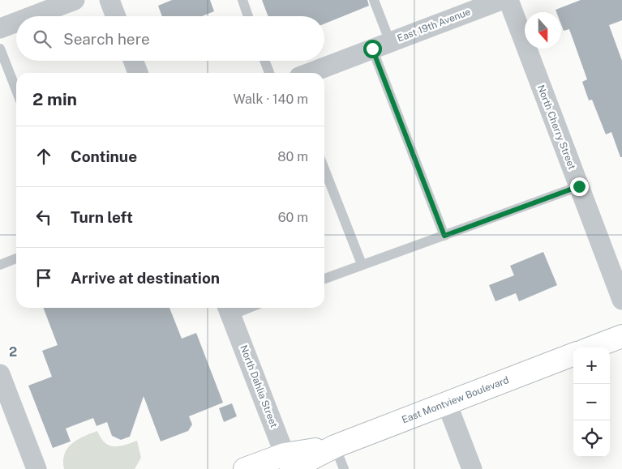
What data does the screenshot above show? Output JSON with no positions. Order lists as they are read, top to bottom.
{
  "streets": {
    "street": [
      "East 19th Avenue",
      "North Cherry Street",
      "North Dahlia Street",
      "East Montview Boulevard"
    ]
  },
  "crossings": [
    ["North Dahlia Street", "East Montview Boulevard"]
  ],
  "north": "bottom",
  "page": {
    "search": "Search here",
    "heading": ["2 min", "Walk · 140 m"],
    "list": [
      ["Continue", "80 m"],
      ["Turn left", "60 m"],
      "Arrive at destination"
    ],
    "map_buttons": ["+", "−"]
  },
  "grid": {
    "rows": ["2"]
  }
}
